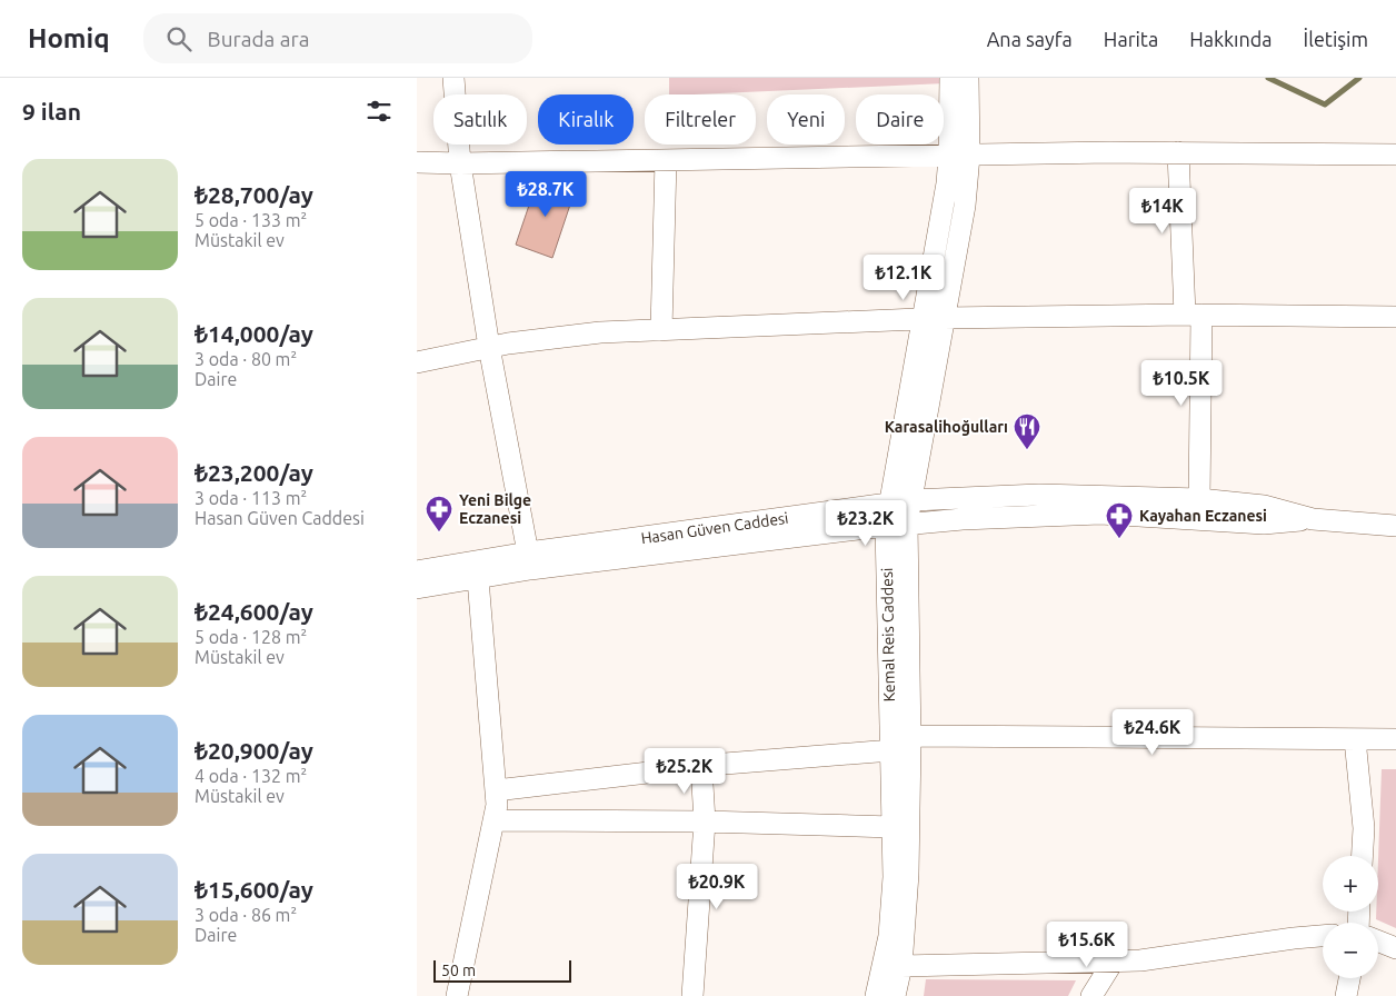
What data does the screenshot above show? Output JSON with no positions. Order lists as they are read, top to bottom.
{
  "streets": {
    "street": ["Hasan Güven Caddesi", "Kemal Reis Caddesi"]
  },
  "crossings": [
    ["Hasan Güven Caddesi", "Kemal Reis Caddesi"]
  ],
  "places": {
    "restaurant": ["Karasalihoğulları"],
    "pharmacy": ["Yeni Bilge Eczanesi", "Kayahan Eczanesi"]
  },
  "scale_bar": "50 m",
  "page": {
    "header": "Homiq",
    "search": "Burada ara",
    "nav": [
      "Ana sayfa",
      "Harita",
      "Hakkında",
      "İletişim"
    ],
    "heading": "9 ilan",
    "chip": [
      "Satılık",
      "Kiralık",
      "Filtreler",
      "Yeni",
      "Daire"
    ],
    "list": [
      {
        "name": "₺28,700/ay",
        "note": "5 oda · 133 m² · Müstakil ev"
      },
      {
        "name": "₺14,000/ay",
        "note": "3 oda · 80 m² · Daire"
      },
      {
        "name": "₺23,200/ay",
        "note": "3 oda · 113 m² · Hasan Güven Caddesi"
      },
      {
        "name": "₺24,600/ay",
        "note": "5 oda · 128 m² · Müstakil ev"
      },
      {
        "name": "₺20,900/ay",
        "note": "4 oda · 132 m² · Müstakil ev"
      },
      {
        "name": "₺15,600/ay",
        "note": "3 oda · 86 m² · Daire"
      }
    ],
    "price": [
      "₺28.7K",
      "₺14K",
      "₺12.1K",
      "₺10.5K",
      "₺23.2K",
      "₺24.6K",
      "₺25.2K",
      "₺20.9K",
      "₺15.6K"
    ],
    "map_buttons": ["+", "−"],
    "scale": "50 m"
  }
}
